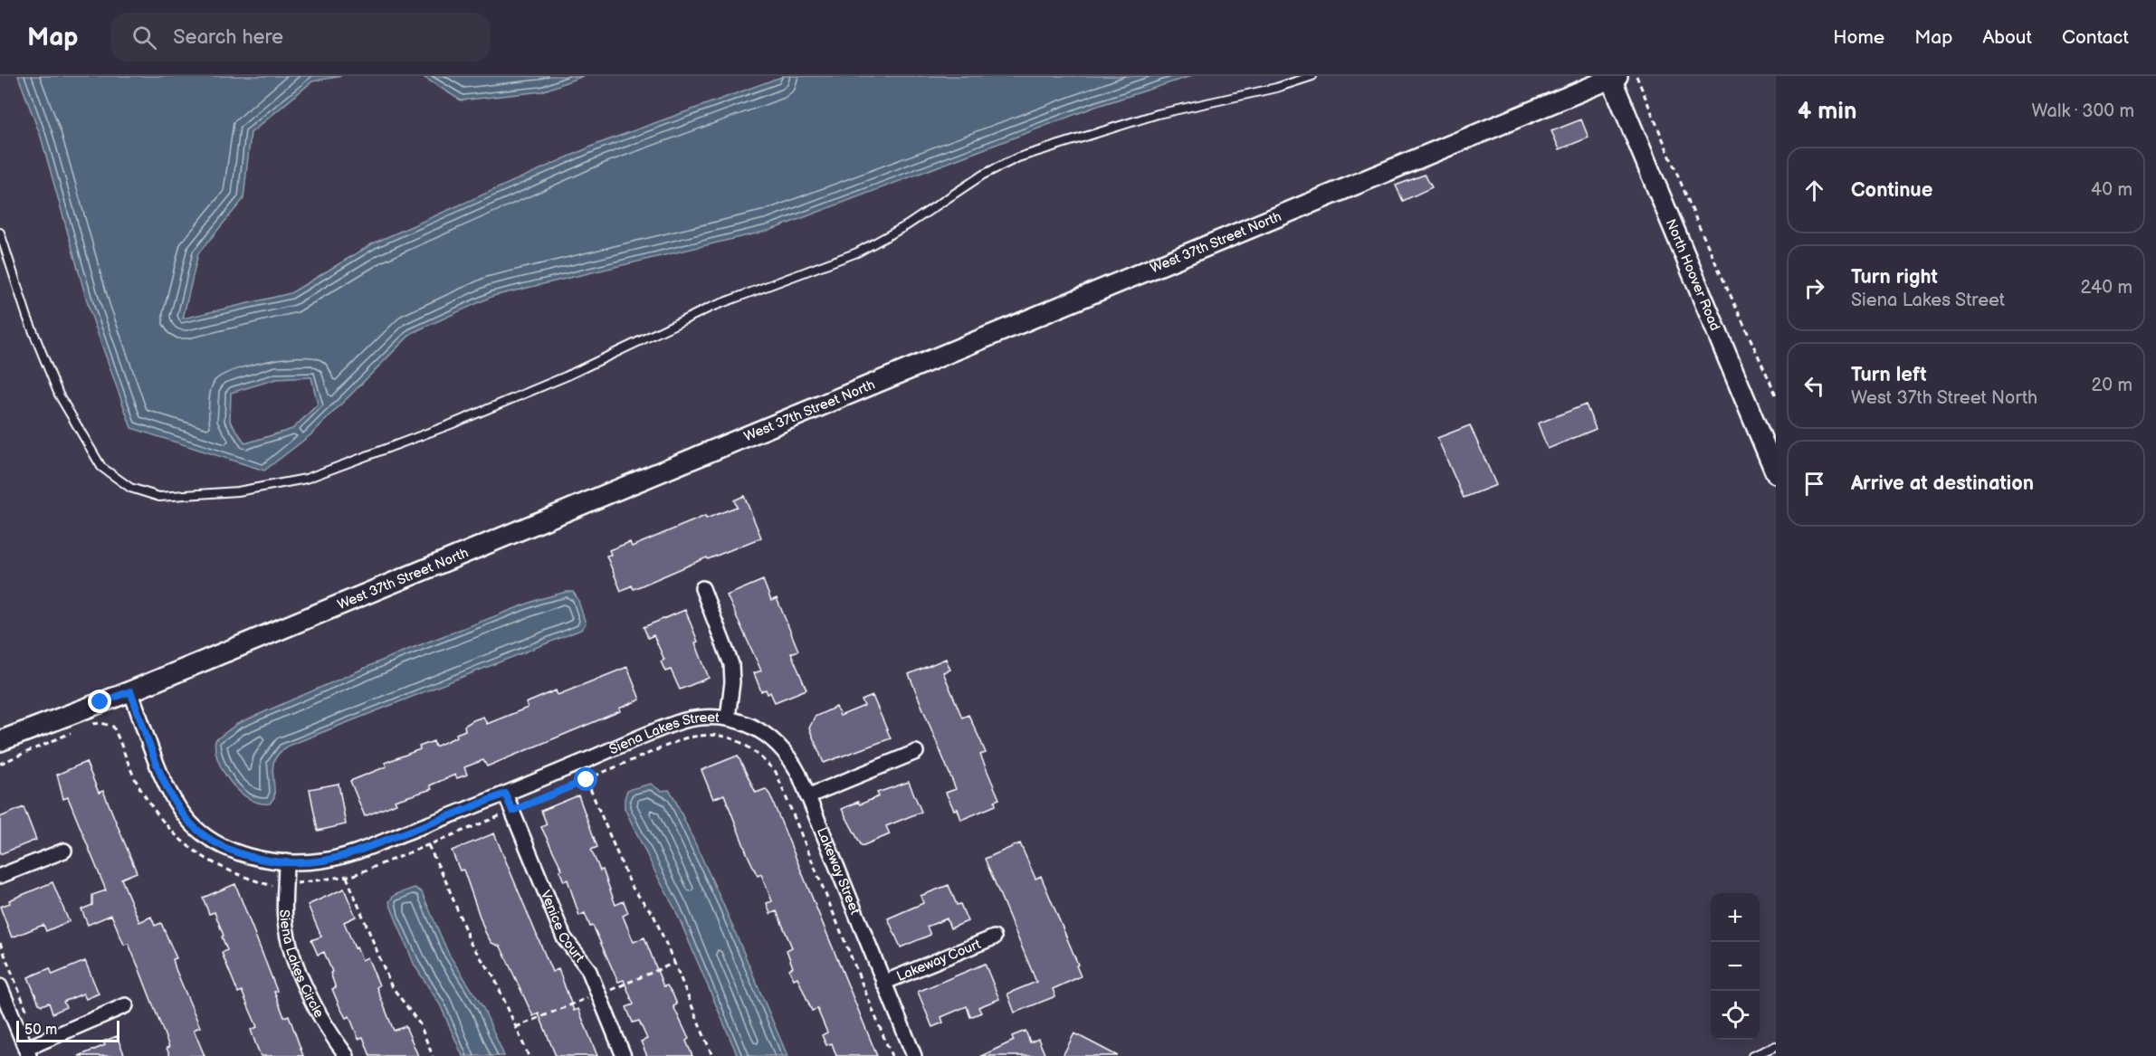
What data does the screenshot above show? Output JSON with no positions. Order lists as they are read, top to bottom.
{
  "streets": {
    "street": [
      "West 37th Street North",
      "North Hoover Road",
      "Siena Lakes Street",
      "Lakeway Street",
      "Venice Court",
      "Lakeway Court",
      "Siena Lakes Circle"
    ]
  },
  "crossings": [
    ["West 37th Street North", "North Hoover Road"],
    ["West 37th Street North", "Siena Lakes Street"],
    ["Siena Lakes Street", "Lakeway Street"],
    ["Siena Lakes Street", "Venice Court"],
    ["Siena Lakes Street", "Siena Lakes Circle"],
    ["Lakeway Street", "Lakeway Court"]
  ],
  "scale_bar": "50 m",
  "page": {
    "header": "Map",
    "search": "Search here",
    "nav": [
      "Home",
      "Map",
      "About",
      "Contact"
    ],
    "heading": ["4 min", "Walk · 300 m"],
    "list": [
      ["Continue", "40 m"],
      ["Turn right", "Siena Lakes Street", "240 m"],
      ["Turn left", "West 37th Street North", "20 m"],
      "Arrive at destination"
    ],
    "map_buttons": ["+", "−"],
    "scale": "50 m"
  }
}
